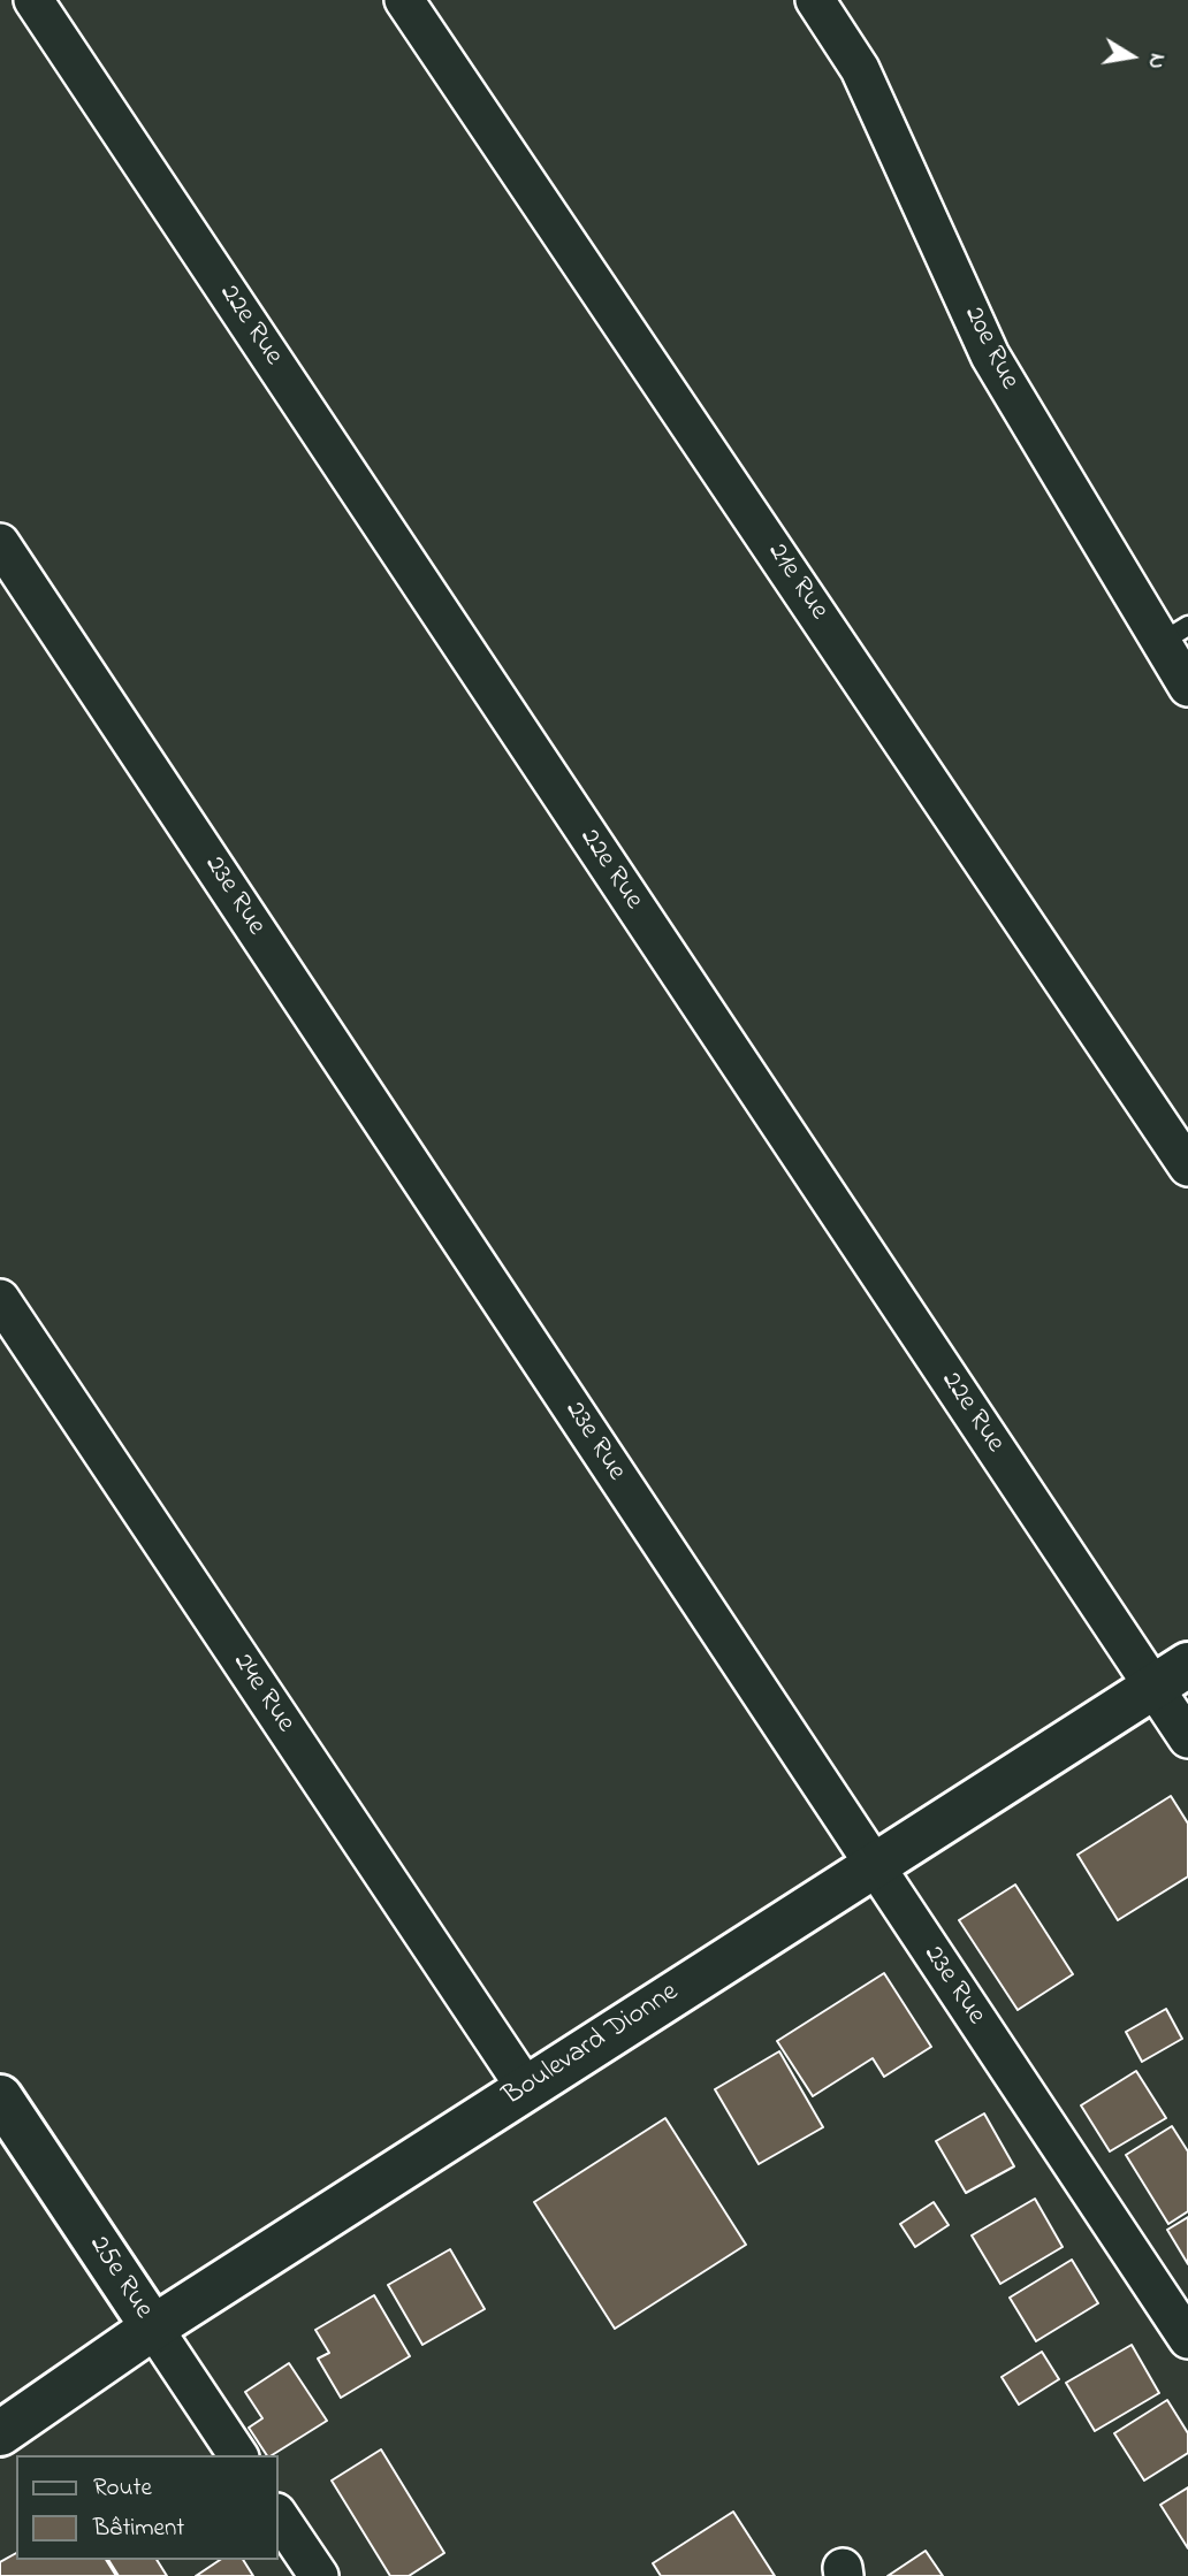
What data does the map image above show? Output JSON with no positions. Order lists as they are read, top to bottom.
{
  "streets": {
    "main road": ["Boulevard Dionne", "25e Rue"],
    "street": [
      "22e Rue",
      "20e Rue",
      "21e Rue",
      "23e Rue",
      "24e Rue"
    ]
  },
  "crossings": [
    ["22e Rue", "Boulevard Dionne"],
    ["23e Rue", "Boulevard Dionne"],
    ["24e Rue", "Boulevard Dionne"],
    ["Boulevard Dionne", "25e Rue"]
  ],
  "legend": ["Route", "Bâtiment"],
  "north": "right"
}
